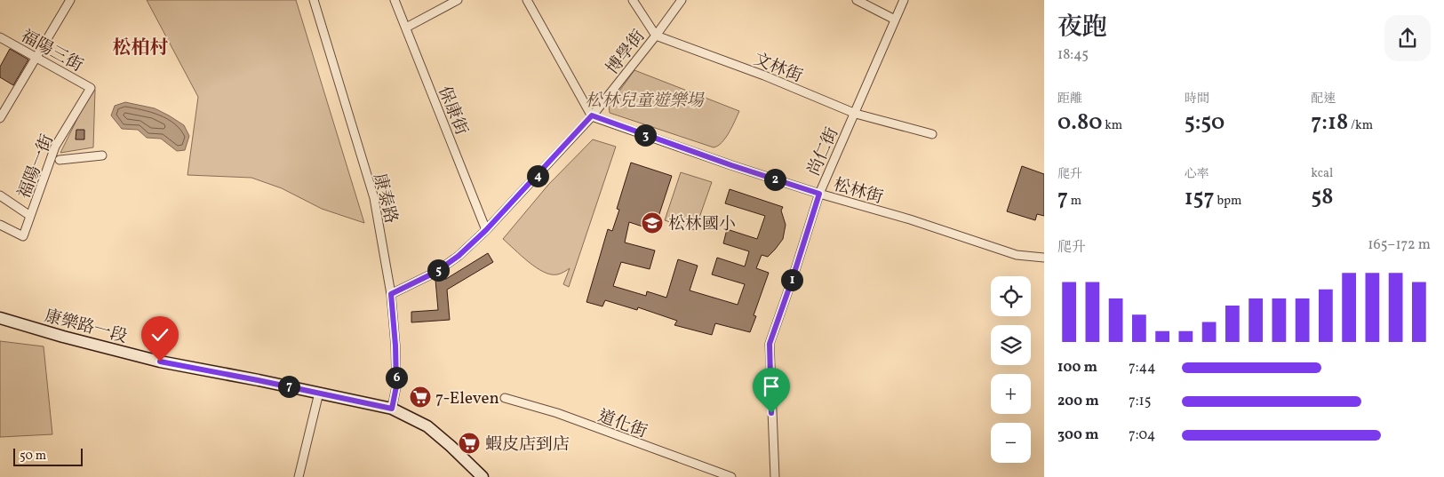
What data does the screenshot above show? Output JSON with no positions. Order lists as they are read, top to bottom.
{
  "streets": {
    "street": [
      "福陽三街",
      "博學街",
      "文林街",
      "保康街",
      "尚仁街",
      "福陽一街",
      "松林街",
      "康泰路",
      "康樂路一段",
      "道化街"
    ]
  },
  "crossings": [
    ["福陽三街", "福陽一街"],
    ["博學街", "文林街"],
    ["博學街", "保康街"],
    ["博學街", "松林街"],
    ["博學街", "康泰路"],
    ["文林街", "尚仁街"],
    ["尚仁街", "松林街"],
    ["康泰路", "康樂路一段"]
  ],
  "districts": ["松柏村"],
  "parks": ["松林兒童遊樂場"],
  "places": {
    "school or university": ["松林國小"],
    "supermarket": ["7-Eleven", "蝦皮店到店"]
  },
  "scale_bar": "50 m",
  "page": {
    "heading": ["夜跑", "18:45"],
    "stats": [
      ["距離", "0.80 km"],
      ["時間", "5:50"],
      ["配速", "7:18 /km"],
      ["爬升", "7 m"],
      ["心率", "157 bpm"],
      ["kcal", "58"]
    ],
    "pins": [
      "3",
      "4",
      "2",
      "5",
      "1",
      "6",
      "7"
    ],
    "chart": ["爬升", "165–172 m"],
    "map_buttons": ["+", "−"],
    "list": [
      {
        "name": "100 m",
        "note": "7:44"
      },
      {
        "name": "200 m",
        "note": "7:15"
      },
      {
        "name": "300 m",
        "note": "7:04"
      }
    ],
    "scale": "50 m"
  }
}
